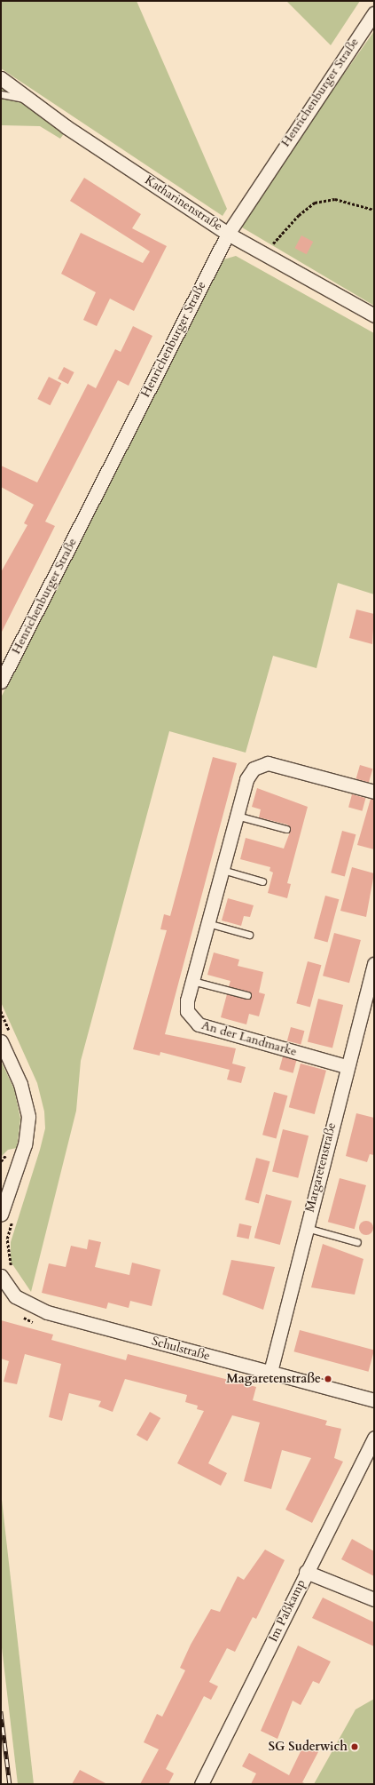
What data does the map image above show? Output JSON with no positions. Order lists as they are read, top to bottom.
{
  "streets": {
    "street": [
      "Henrichenburger Straße",
      "Katharinenstraße",
      "An der Landmarke",
      "Margaretenstraße",
      "Schulstraße",
      "Im Paßkamp"
    ]
  },
  "crossings": [
    ["Henrichenburger Straße", "Katharinenstraße"],
    ["An der Landmarke", "Margaretenstraße"],
    ["Margaretenstraße", "Schulstraße"]
  ],
  "places": ["Magaretenstraße", "SG Suderwich"]
}
